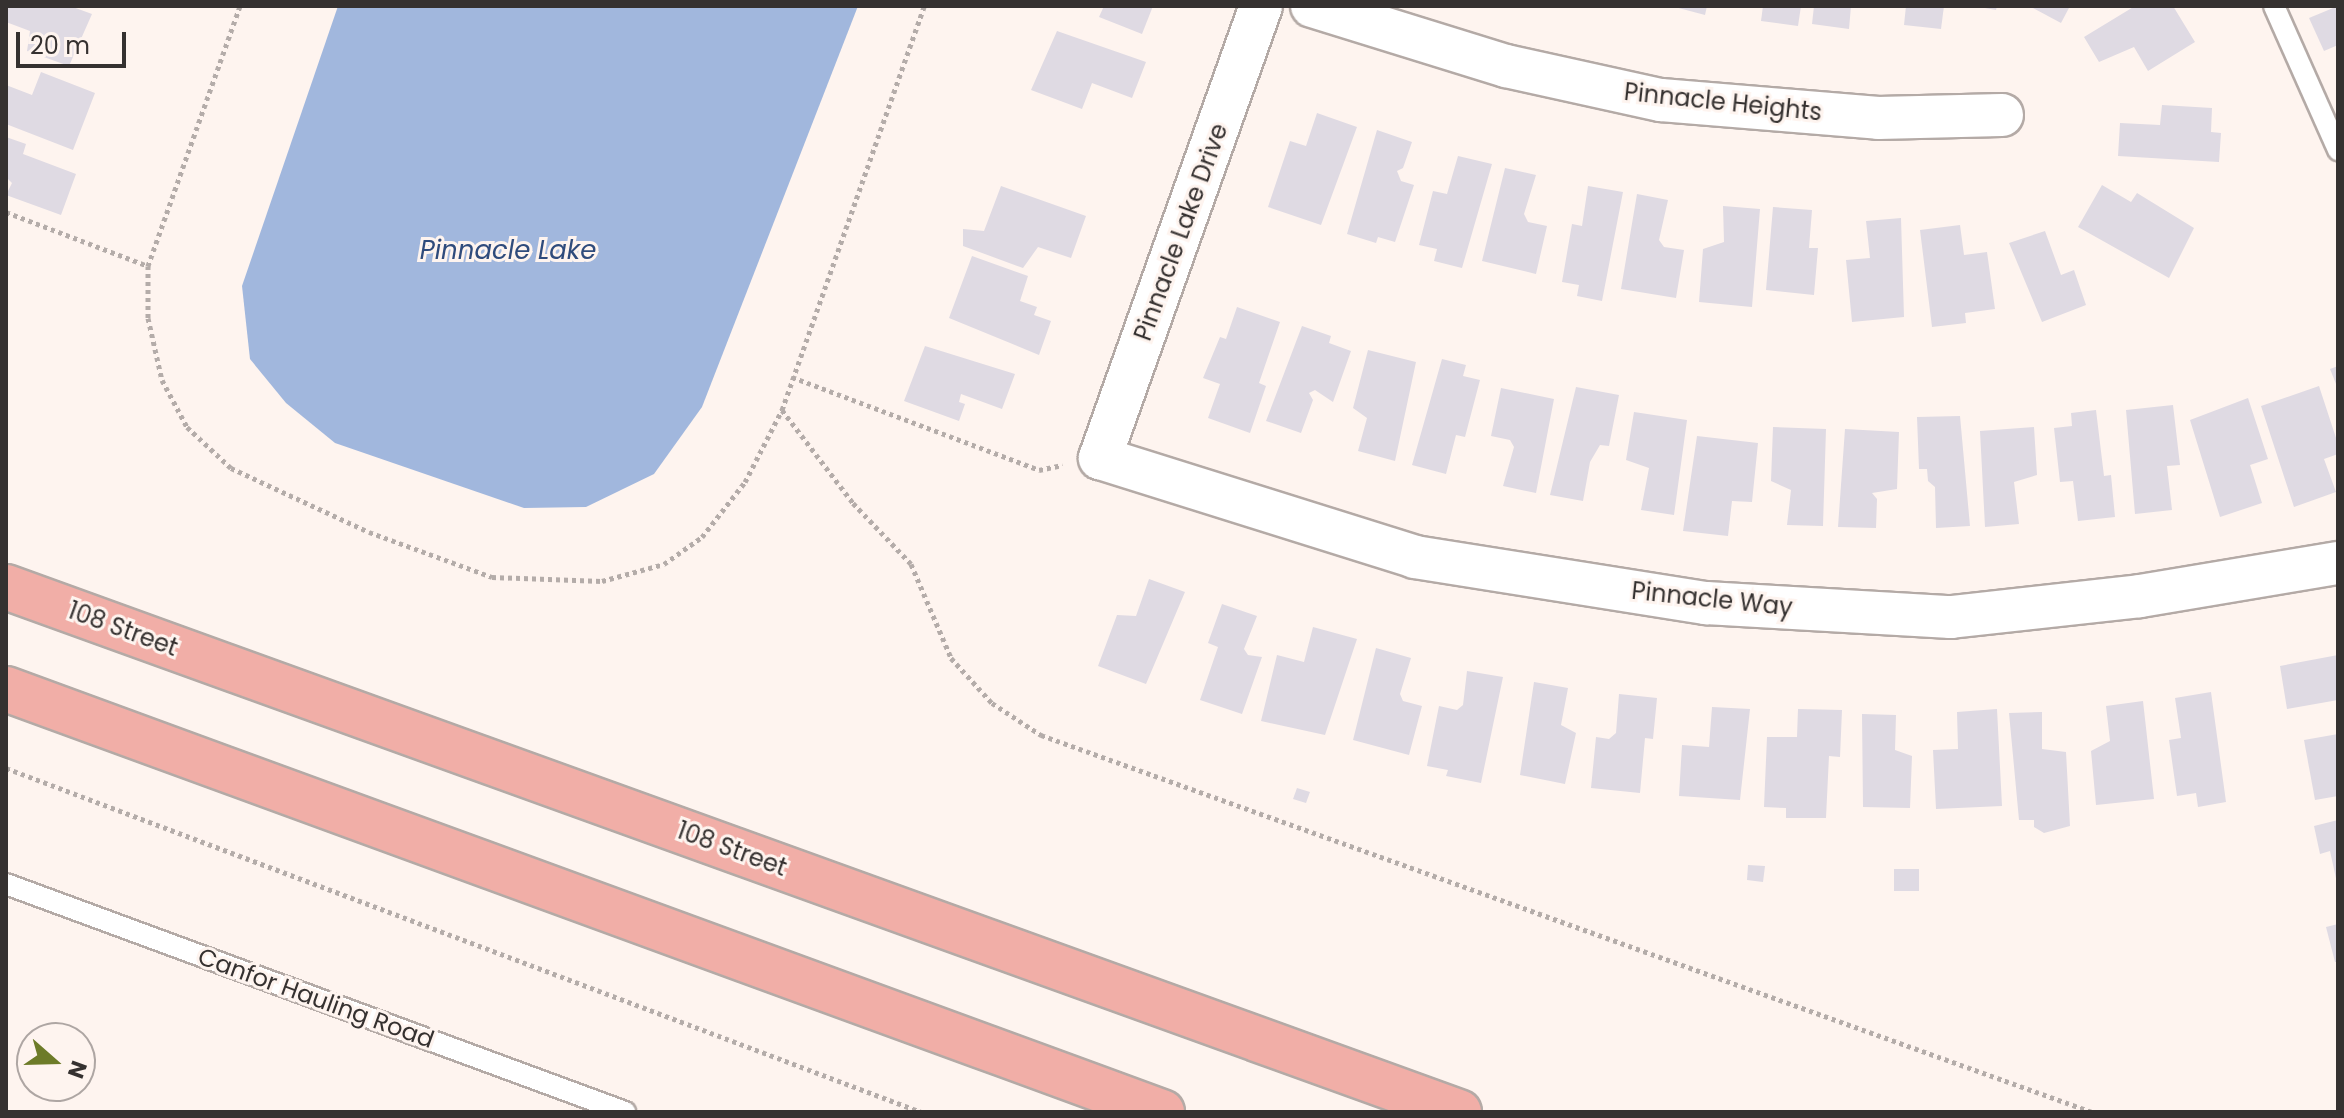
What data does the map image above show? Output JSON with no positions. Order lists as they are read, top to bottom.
{
  "streets": {
    "main road": ["108 Street"],
    "street": ["Pinnacle Heights", "Pinnacle Lake Drive", "Pinnacle Way"],
    "lane": ["Canfor Hauling Road"]
  },
  "crossings": [
    ["Pinnacle Lake Drive", "Pinnacle Way"]
  ],
  "water": ["Pinnacle Lake"],
  "scale_bar": "20 m",
  "north": "right"
}
